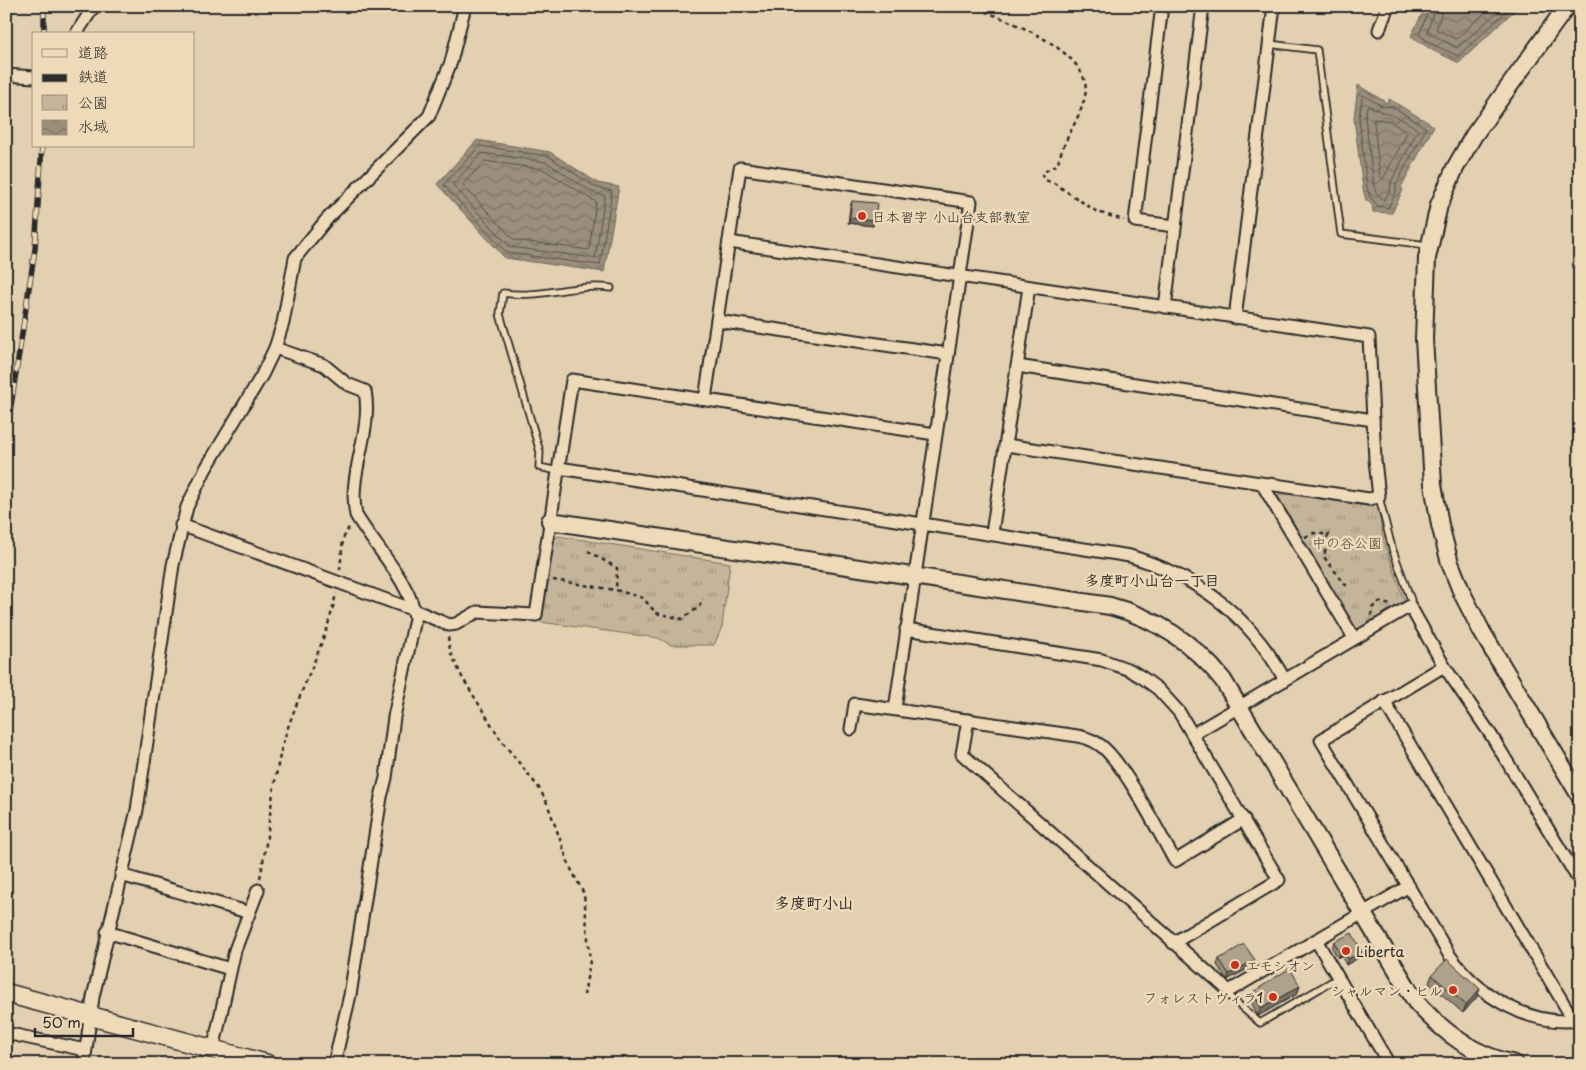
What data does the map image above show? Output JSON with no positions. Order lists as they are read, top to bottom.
{
  "districts": ["多度町小山台一丁目", "多度町小山"],
  "parks": ["中の谷公園"],
  "places": [
    "日本習字 小山台支部教室",
    "Liberta",
    "エモシオン",
    "シャルマン・ヒル",
    "フォレストヴィラ1"
  ],
  "legend": [
    "道路",
    "鉄道",
    "公園",
    "水域"
  ],
  "scale_bar": "50 m"
}
